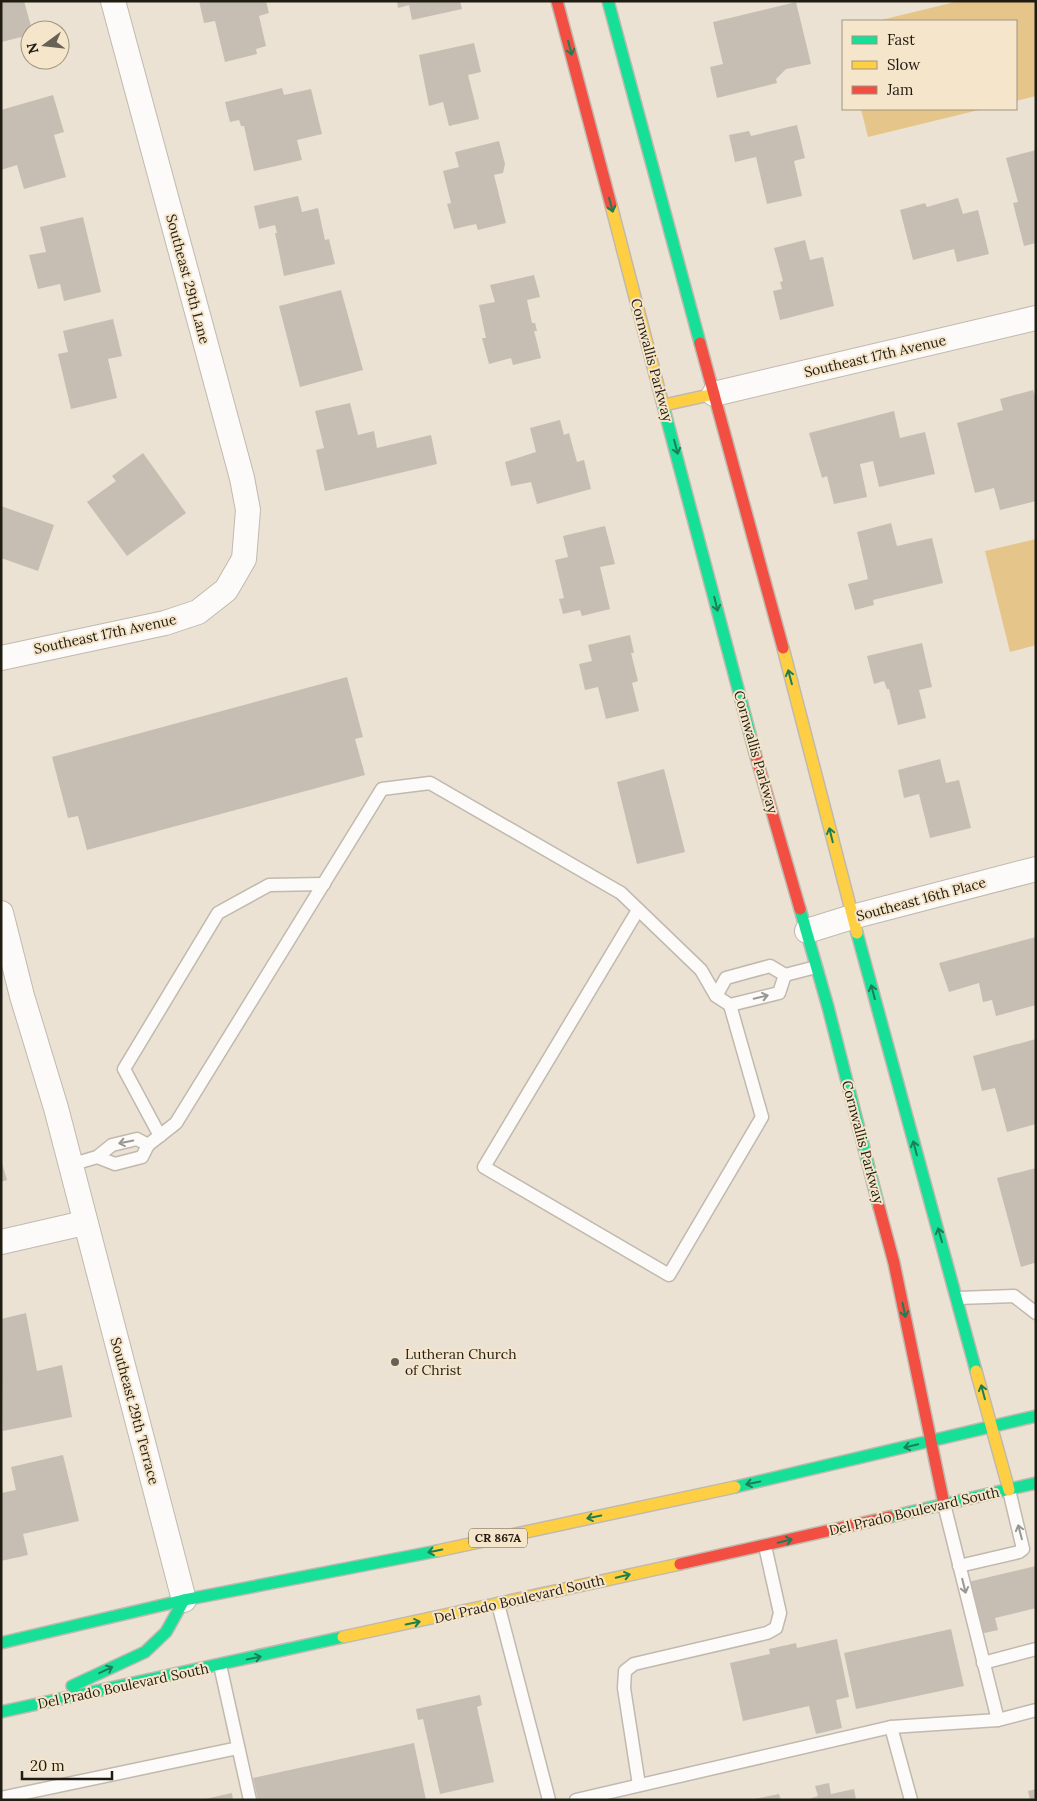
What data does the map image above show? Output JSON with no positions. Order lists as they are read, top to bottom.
{
  "streets": {
    "street": [
      "Southeast 29th Lane",
      "Southeast 17th Avenue",
      "Cornwallis Parkway",
      "Southeast 16th Place",
      "Southeast 29th Terrace",
      "Del Prado Boulevard South",
      "CR 867A"
    ]
  },
  "crossings": [
    ["Southeast 29th Lane", "Southeast 17th Avenue"],
    ["Cornwallis Parkway", "Southeast 16th Place"],
    ["Cornwallis Parkway", "Del Prado Boulevard South"],
    ["Cornwallis Parkway", "CR 867A"],
    ["Southeast 29th Terrace", "CR 867A"]
  ],
  "places": ["Lutheran Church of Christ"],
  "legend": ["Fast", "Slow", "Jam"],
  "scale_bar": "20 m",
  "north": "left"
}
